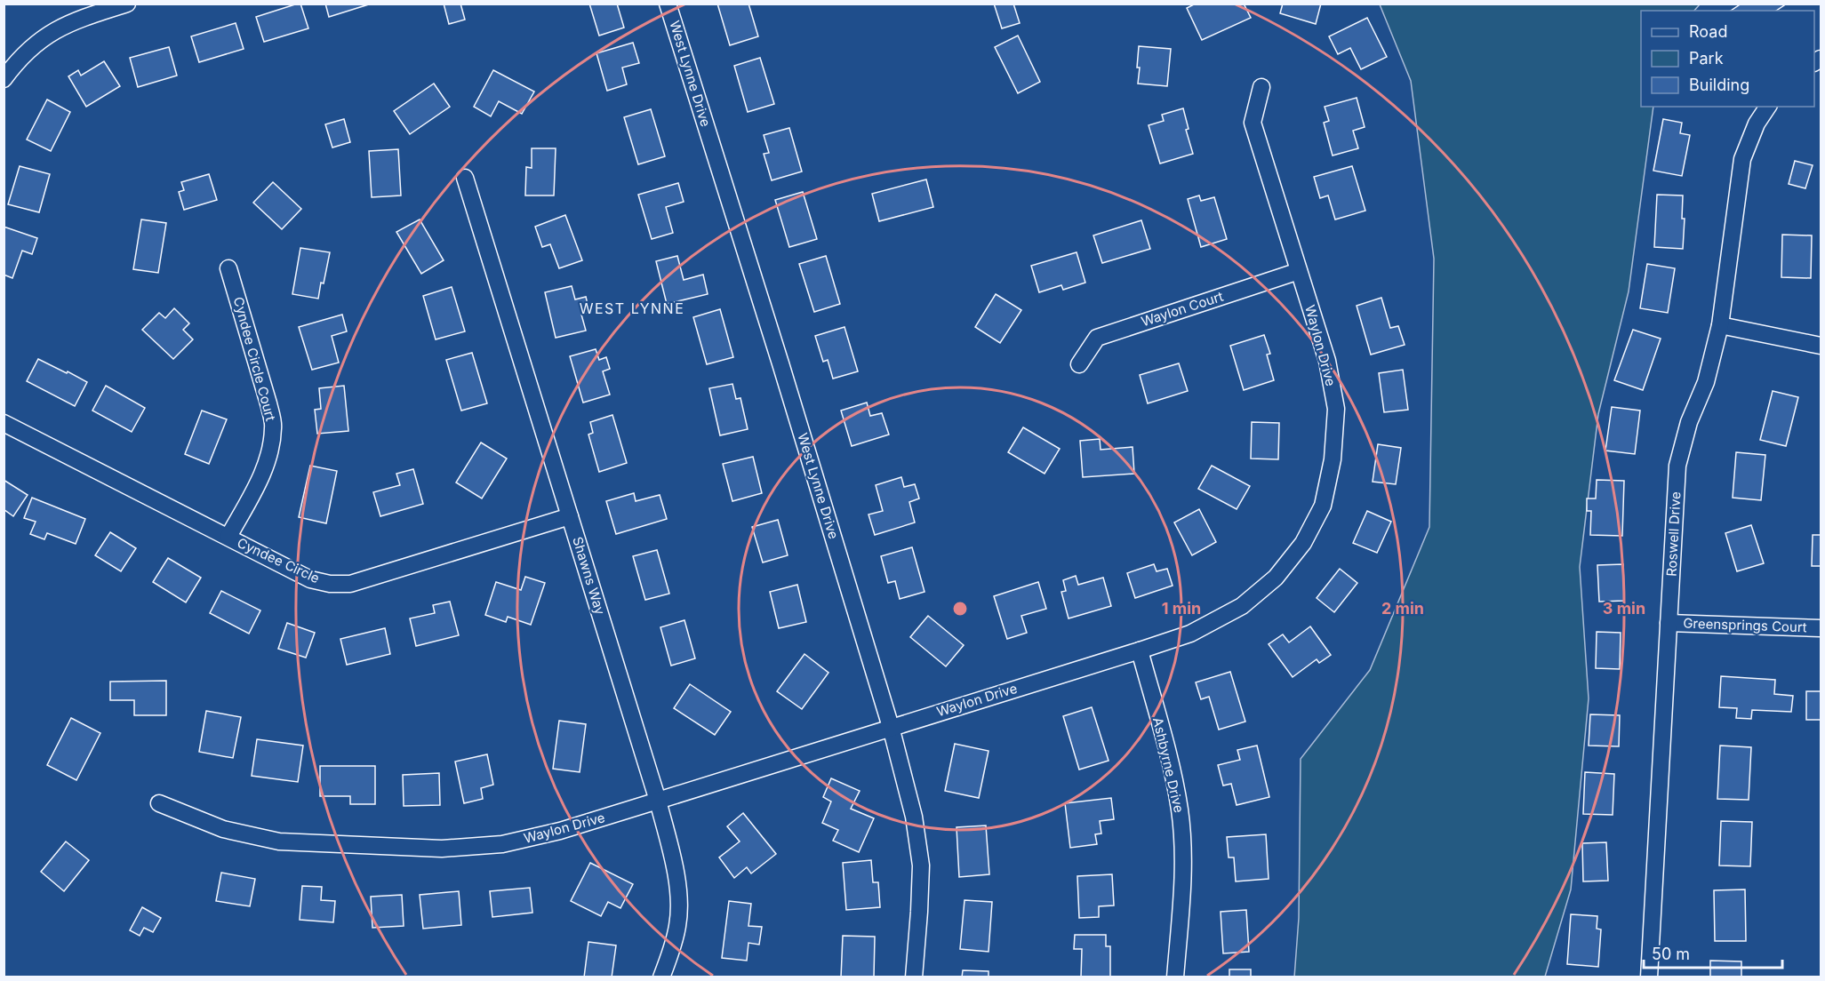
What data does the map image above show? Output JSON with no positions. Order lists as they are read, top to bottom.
{
  "streets": {
    "street": [
      "West Lynne Drive",
      "Waylon Court",
      "Waylon Drive",
      "Cyndee Circle Court",
      "Roswell Drive",
      "Cyndee Circle",
      "Shawns Way",
      "Greensprings Court",
      "Ashbyrne Drive"
    ]
  },
  "crossings": [
    ["West Lynne Drive", "Waylon Drive"],
    ["Waylon Court", "Waylon Drive"],
    ["Waylon Drive", "Shawns Way"],
    ["Waylon Drive", "Ashbyrne Drive"],
    ["Cyndee Circle Court", "Cyndee Circle"],
    ["Roswell Drive", "Greensprings Court"],
    ["Cyndee Circle", "Shawns Way"]
  ],
  "districts": ["WEST LYNNE"],
  "legend": ["Road", "Park", "Building"],
  "scale_bar": "50 m",
  "rings": ["1 min", "2 min", "3 min"]
}
